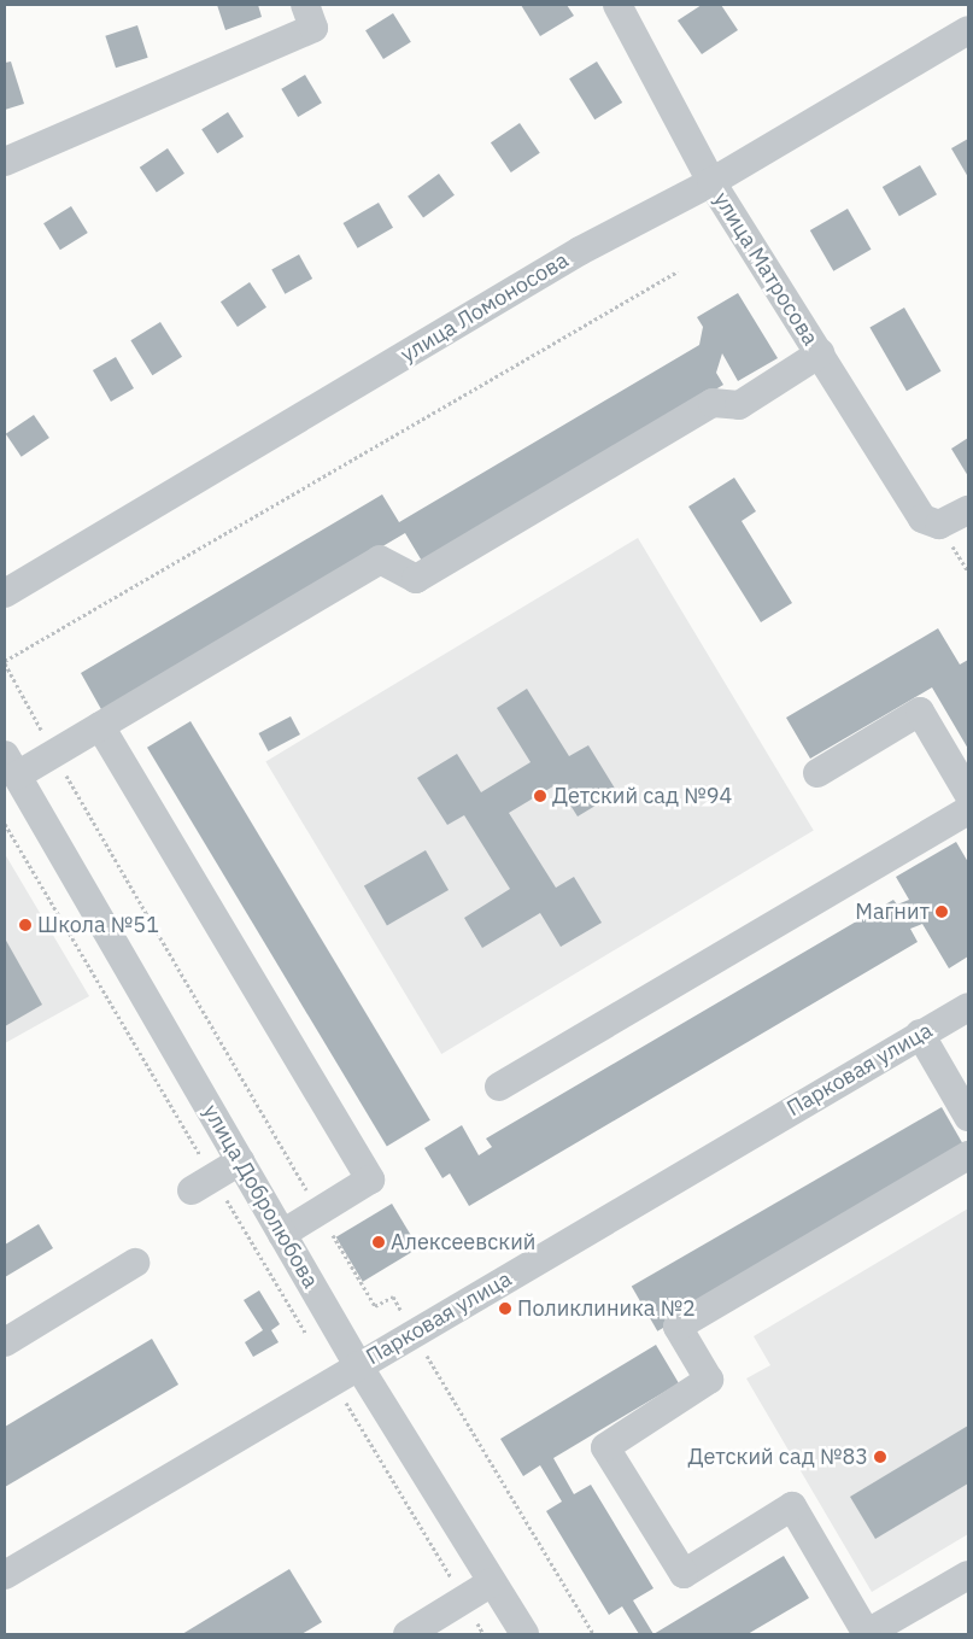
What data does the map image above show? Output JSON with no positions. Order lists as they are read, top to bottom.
{
  "streets": {
    "street": [
      "улица Матросова",
      "улица Ломоносова",
      "Парковая улица",
      "улица Добролюбова"
    ]
  },
  "crossings": [
    ["улица Матросова", "улица Ломоносова"],
    ["Парковая улица", "улица Добролюбова"]
  ],
  "places": [
    "Детский сад №94",
    "Магнит",
    "Школа №51",
    "Алексеевский",
    "Поликлиника №2",
    "Детский сад №83"
  ]
}
